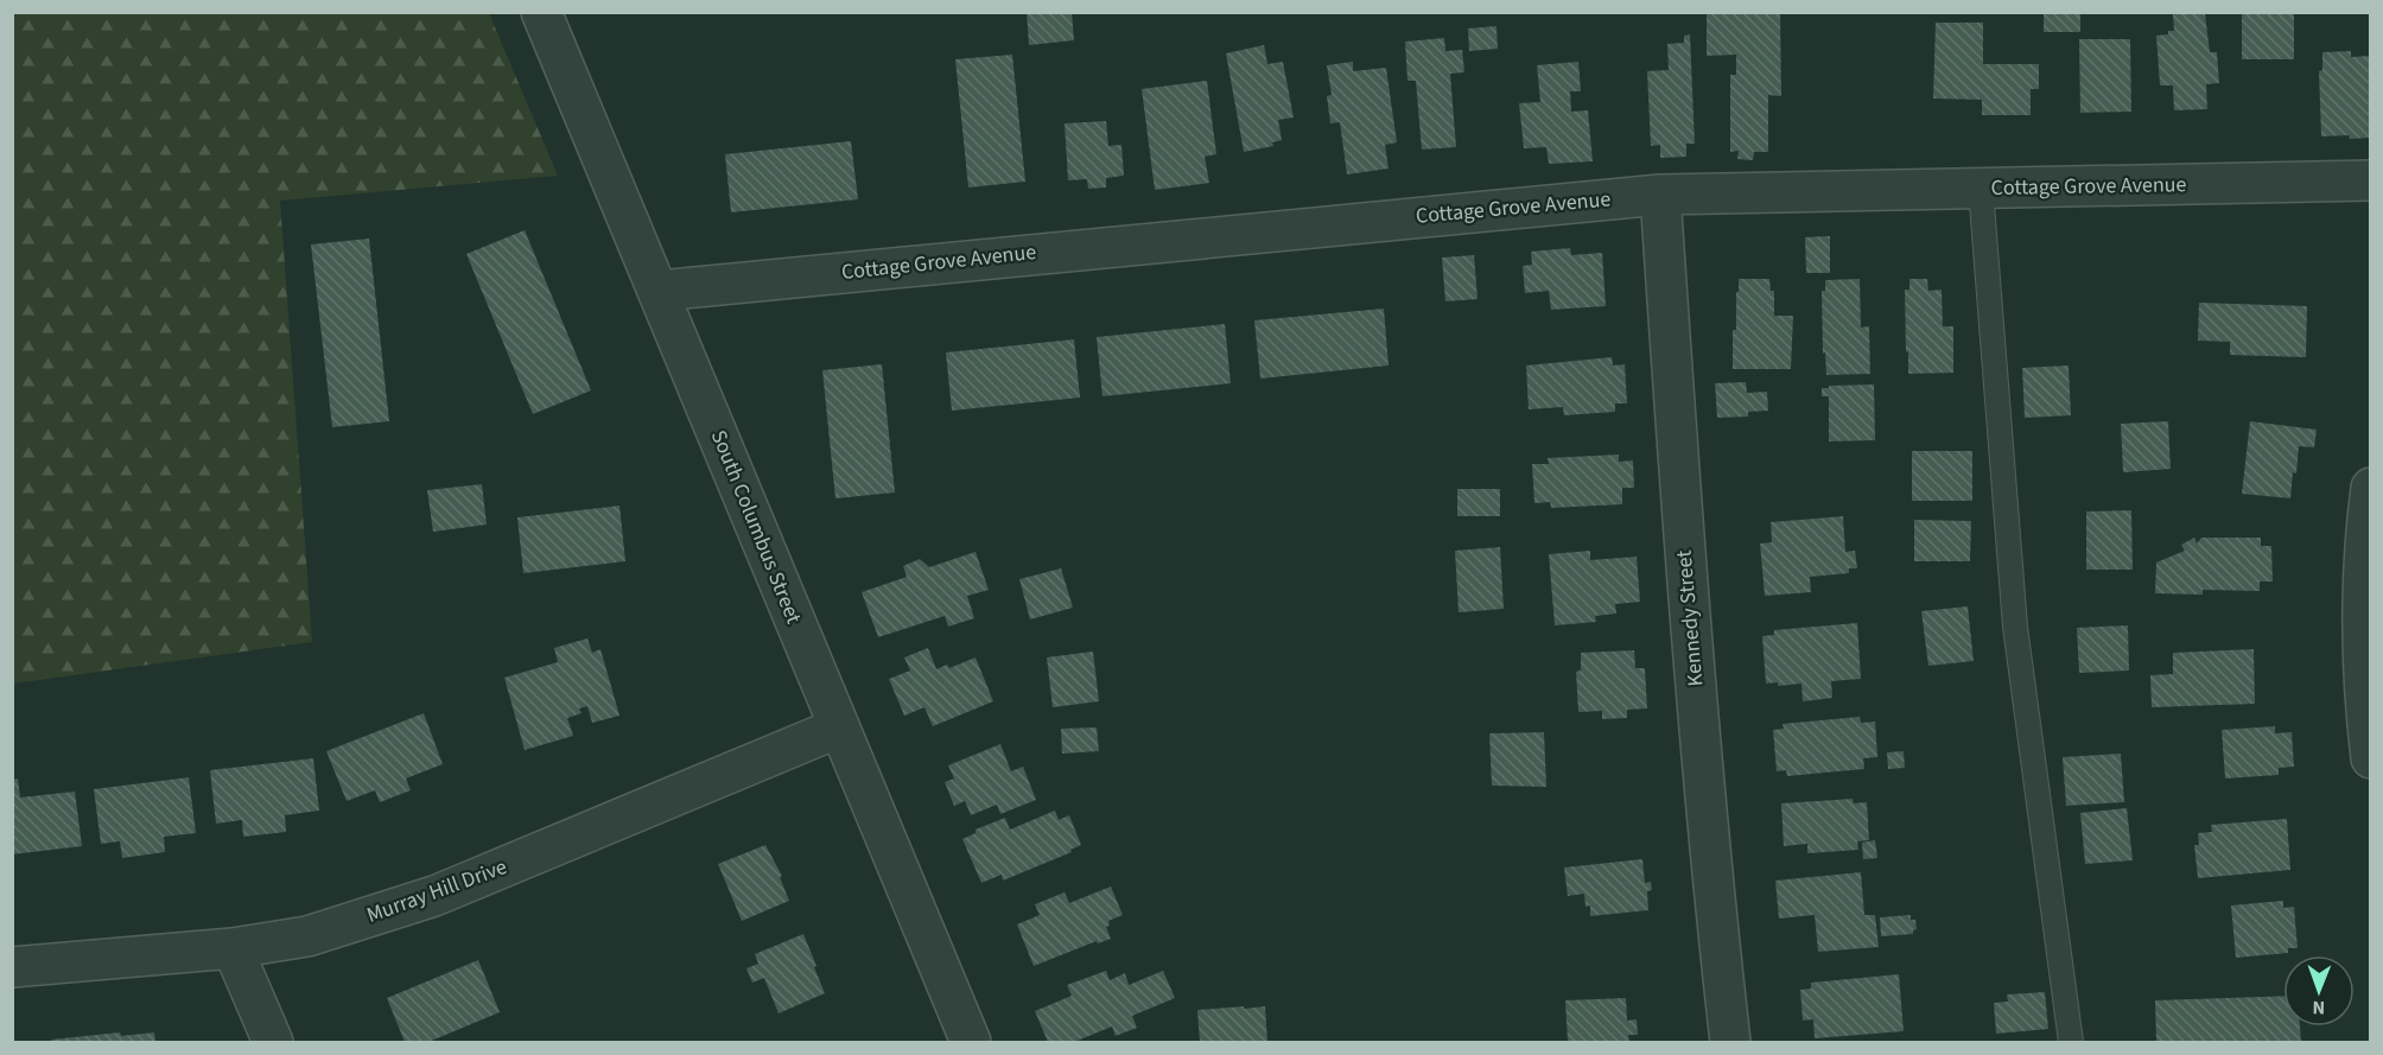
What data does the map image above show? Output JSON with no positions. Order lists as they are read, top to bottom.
{
  "streets": {
    "street": [
      "Cottage Grove Avenue",
      "South Columbus Street",
      "Kennedy Street",
      "Murray Hill Drive"
    ]
  },
  "crossings": [
    ["Cottage Grove Avenue", "South Columbus Street"],
    ["Cottage Grove Avenue", "Kennedy Street"],
    ["South Columbus Street", "Murray Hill Drive"]
  ],
  "north": "bottom"
}
